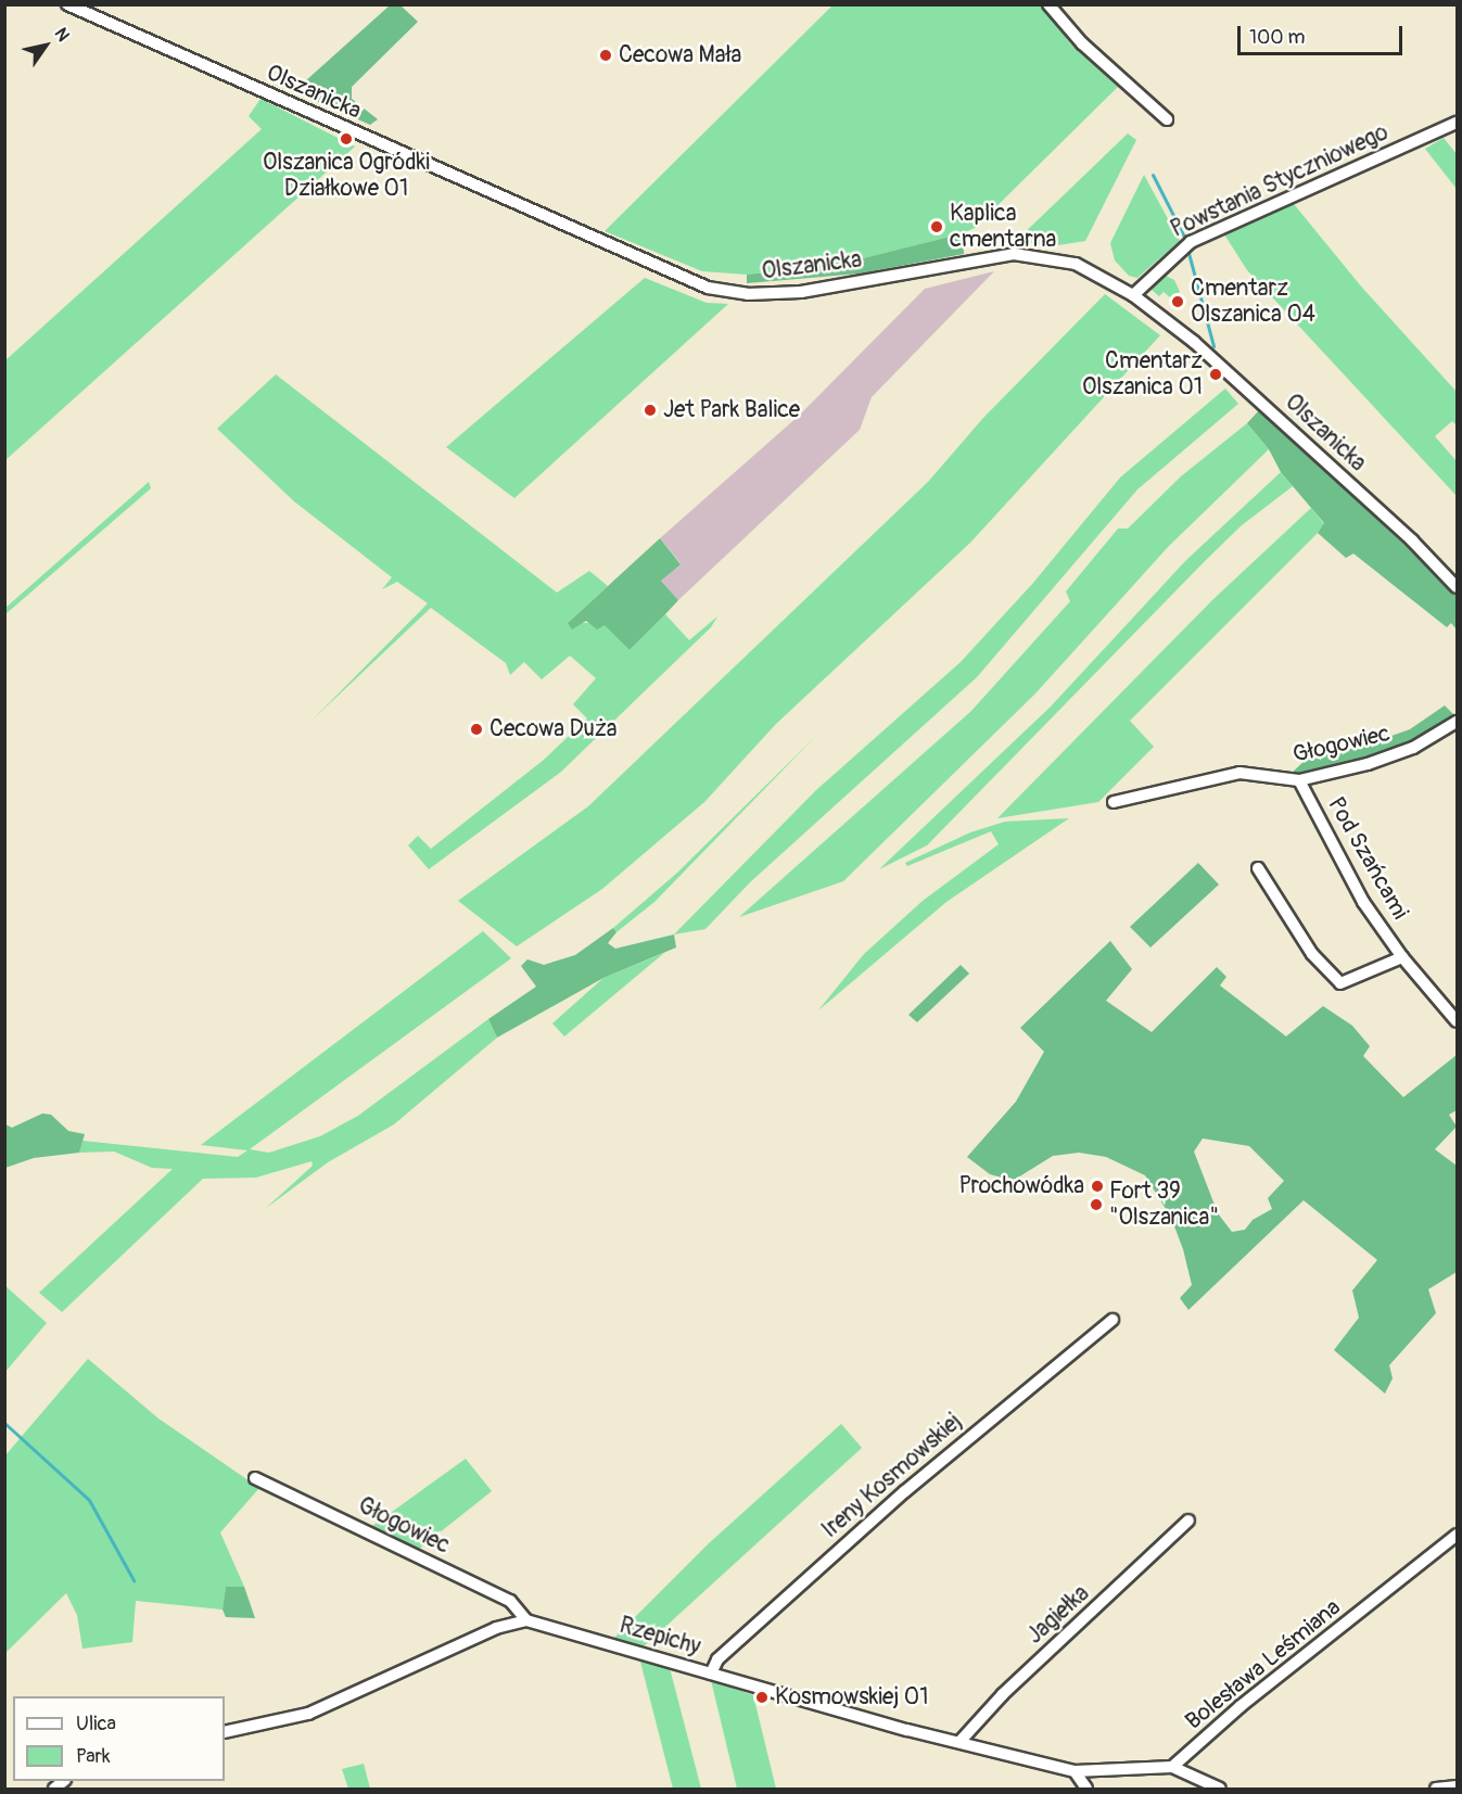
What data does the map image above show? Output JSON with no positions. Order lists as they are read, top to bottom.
{
  "streets": {
    "street": [
      "Olszanicka",
      "Powstania Styczniowego",
      "Głogowiec",
      "Pod Szańcami",
      "Ireny Kosmowskiej",
      "Jagiełka",
      "Rzepichy",
      "Bolesława Leśmiana"
    ]
  },
  "crossings": [
    ["Olszanicka", "Powstania Styczniowego"],
    ["Głogowiec", "Pod Szańcami"],
    ["Głogowiec", "Rzepichy"],
    ["Ireny Kosmowskiej", "Rzepichy"],
    ["Jagiełka", "Rzepichy"]
  ],
  "places": [
    "Cecowa Mała",
    "Olszanica Ogródki Działkowe 01",
    "Kaplica cmentarna",
    "Cmentarz Olszanica 04",
    "Cmentarz Olszanica 01",
    "Jet Park Balice",
    "Cecowa Duża",
    "Prochowódka",
    "Fort 39 \"Olszanica\"",
    "Kosmowskiej 01"
  ],
  "legend": ["Ulica", "Park"],
  "scale_bar": "100 m",
  "north": "top right"
}
